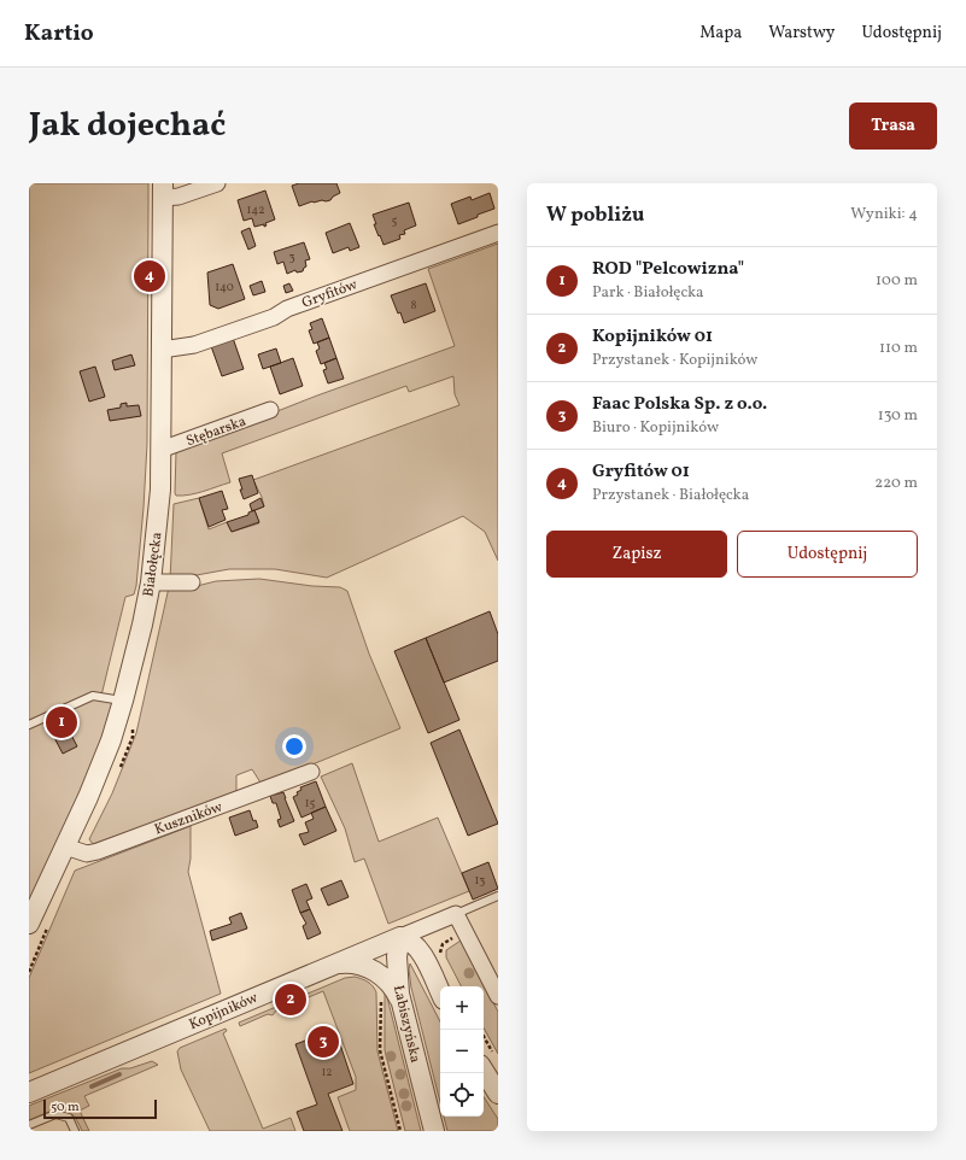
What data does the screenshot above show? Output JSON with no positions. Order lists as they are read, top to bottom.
{
  "streets": {
    "street": [
      "Gryfitów",
      "Stębarska",
      "Białołęcka",
      "Kuszników",
      "Kopijników",
      "Łabiszyńska"
    ]
  },
  "crossings": [
    ["Gryfitów", "Białołęcka"],
    ["Stębarska", "Białołęcka"],
    ["Białołęcka", "Kuszników"],
    ["Kopijników", "Łabiszyńska"]
  ],
  "house_numbers": [
    "142",
    "5",
    "3",
    "140",
    "8",
    "15",
    "13",
    "12"
  ],
  "scale_bar": "50 m",
  "page": {
    "header": "Kartio",
    "nav": ["Mapa", "Warstwy", "Udostępnij"],
    "title": "Jak dojechać",
    "buttons": [
      "Trasa",
      ["Zapisz", "Udostępnij"]
    ],
    "heading": ["W pobliżu", "Wyniki: 4"],
    "list": [
      {
        "mark": "1",
        "name": "ROD \"Pelcowizna\"",
        "note": "Park · Białołęcka",
        "value": "100 m"
      },
      {
        "mark": "2",
        "name": "Kopijników 01",
        "note": "Przystanek · Kopijników",
        "value": "110 m"
      },
      {
        "mark": "3",
        "name": "Faac Polska Sp. z o.o.",
        "note": "Biuro · Kopijników",
        "value": "130 m"
      },
      {
        "mark": "4",
        "name": "Gryfitów 01",
        "note": "Przystanek · Białołęcka",
        "value": "220 m"
      }
    ],
    "pins": [
      "4",
      "1",
      "2",
      "3"
    ],
    "map_buttons": ["+", "−"],
    "scale": "50 m"
  }
}
